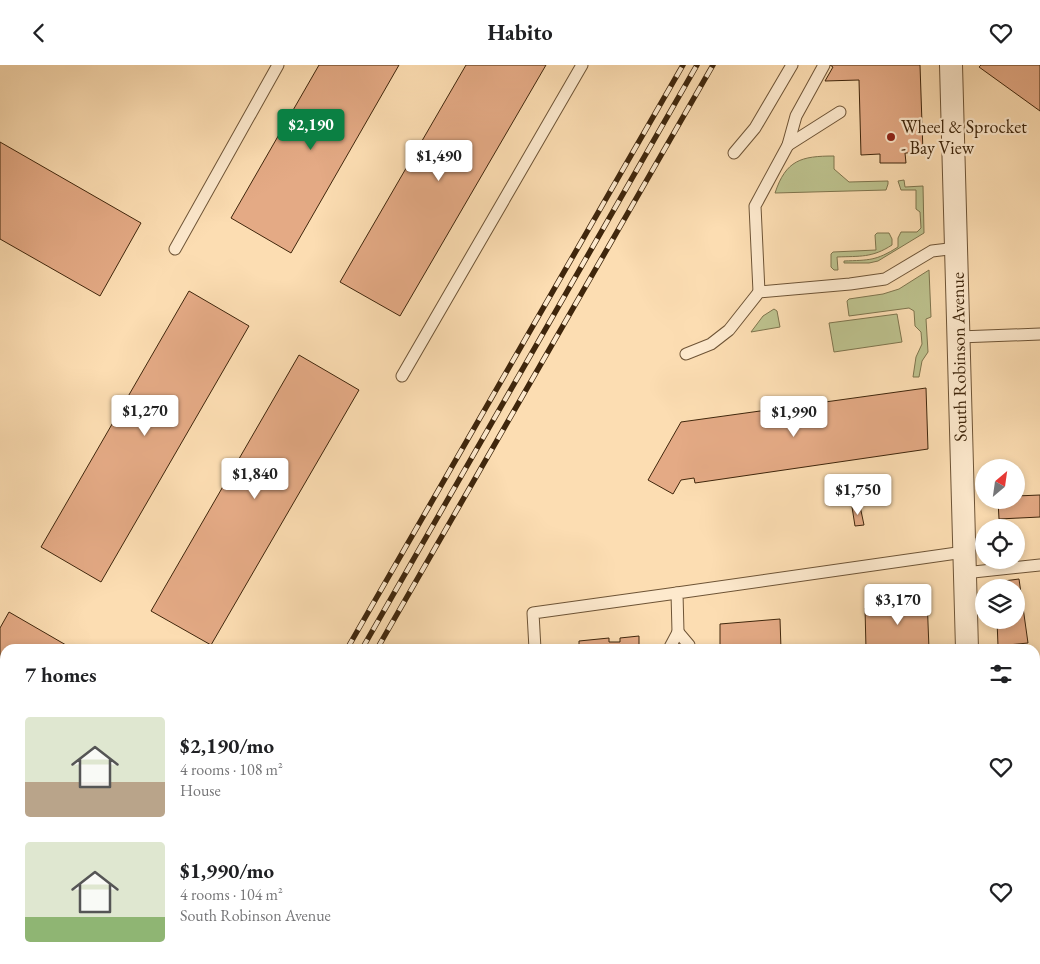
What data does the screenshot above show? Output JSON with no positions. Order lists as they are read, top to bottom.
{
  "streets": {
    "street": ["South Robinson Avenue"]
  },
  "places": ["Wheel & Sprocket - Bay View"],
  "north": "top right",
  "page": {
    "header": "Habito",
    "price": [
      "$2,190",
      "$1,490",
      "$1,270",
      "$1,990",
      "$1,840",
      "$1,750",
      "$3,170"
    ],
    "heading": "7 homes",
    "list": [
      {
        "name": "$2,190/mo",
        "note": "4 rooms · 108 m² · House"
      },
      {
        "name": "$1,990/mo",
        "note": "4 rooms · 104 m² · South Robinson Avenue"
      }
    ]
  }
}
